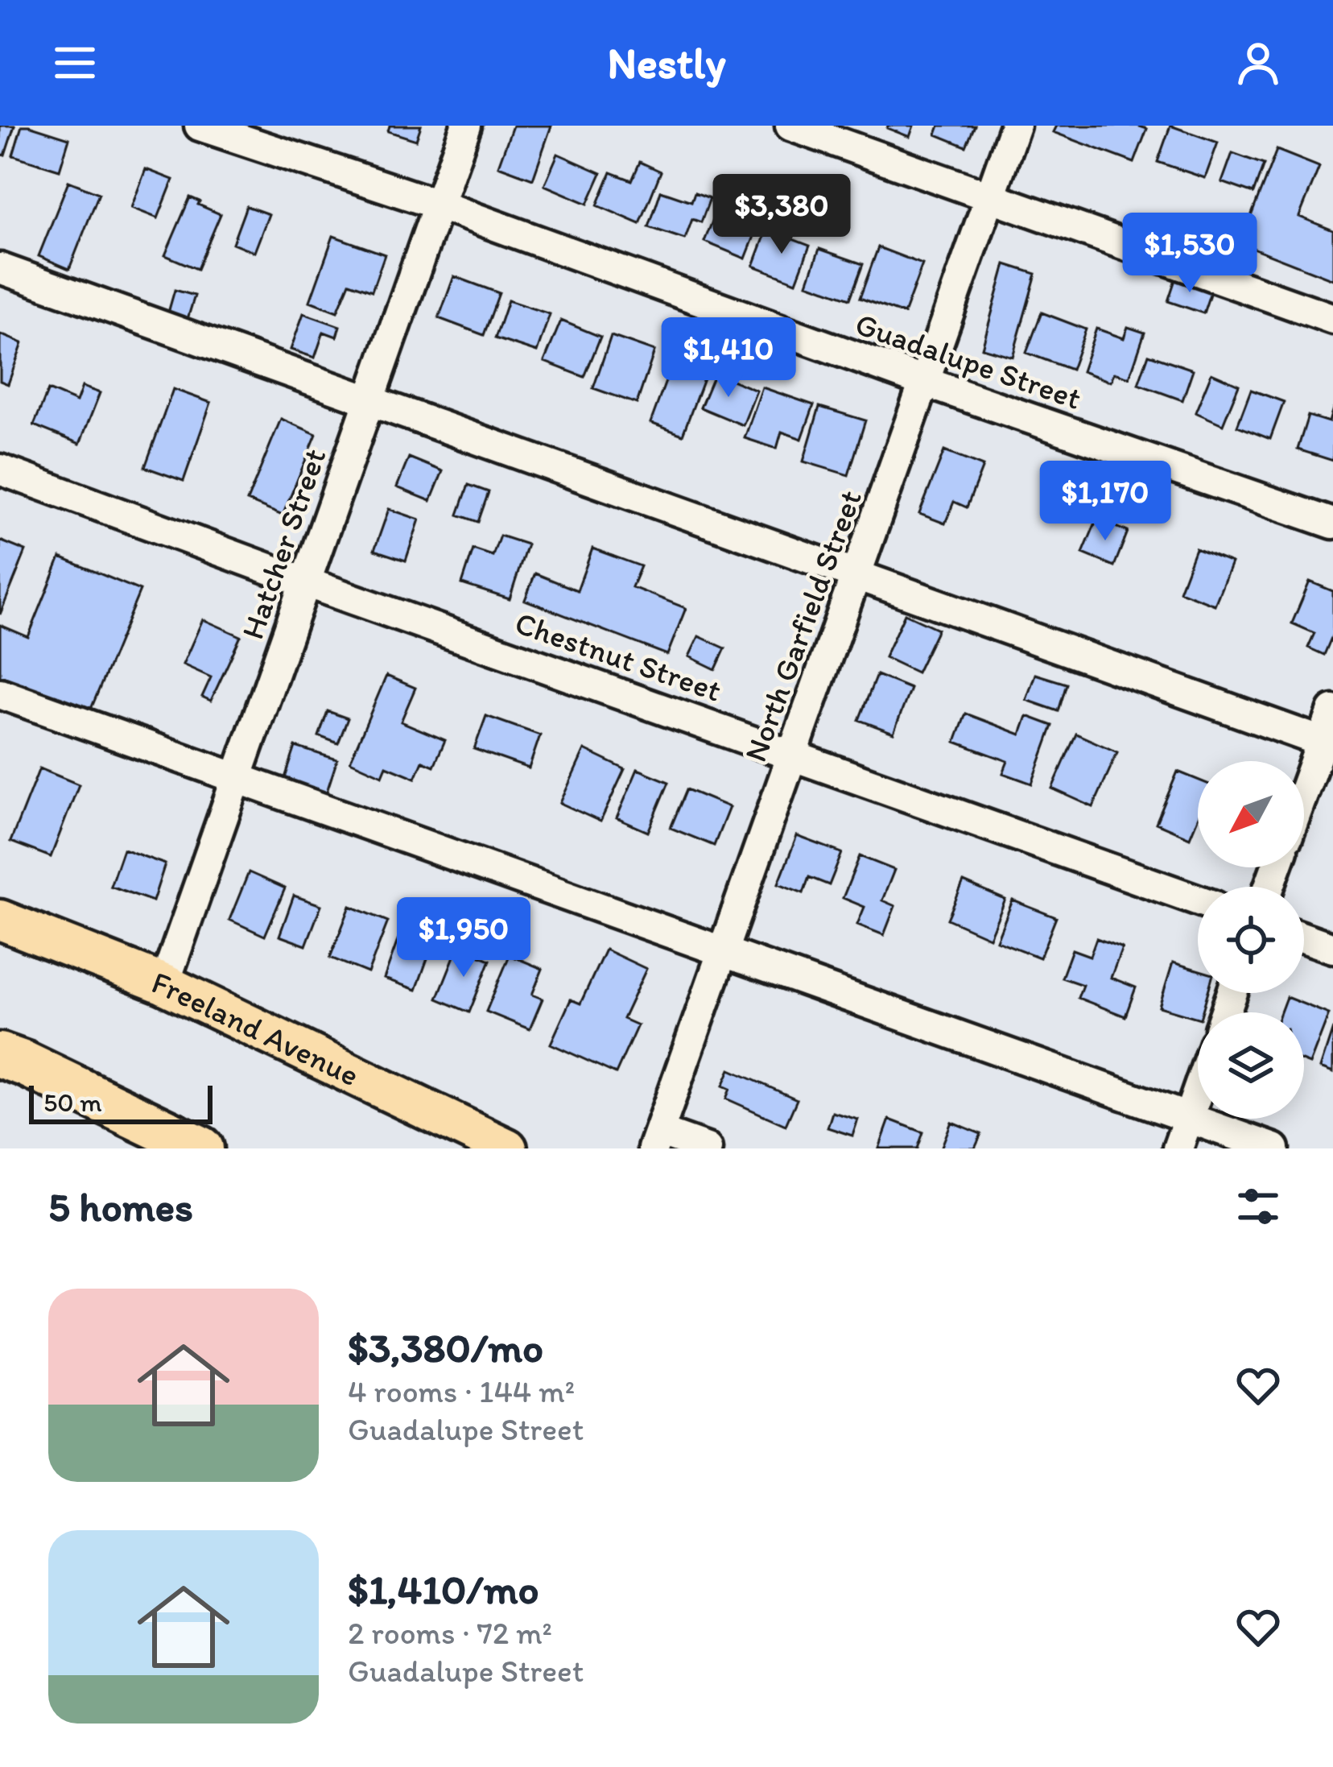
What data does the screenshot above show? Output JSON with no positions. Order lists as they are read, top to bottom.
{
  "streets": {
    "main road": ["Freeland Avenue"],
    "street": [
      "Guadalupe Street",
      "Hatcher Street",
      "North Garfield Street",
      "Chestnut Street"
    ]
  },
  "crossings": [
    ["Guadalupe Street", "Hatcher Street"],
    ["Guadalupe Street", "North Garfield Street"],
    ["Hatcher Street", "Chestnut Street"],
    ["Hatcher Street", "Freeland Avenue"],
    ["North Garfield Street", "Chestnut Street"]
  ],
  "scale_bar": "50 m",
  "north": "bottom left",
  "page": {
    "header": "Nestly",
    "price": [
      "$3,380",
      "$1,530",
      "$1,410",
      "$1,170",
      "$1,950"
    ],
    "scale": "50 m",
    "heading": "5 homes",
    "list": [
      {
        "name": "$3,380/mo",
        "note": "4 rooms · 144 m² · Guadalupe Street"
      },
      {
        "name": "$1,410/mo",
        "note": "2 rooms · 72 m² · Guadalupe Street"
      }
    ]
  }
}
